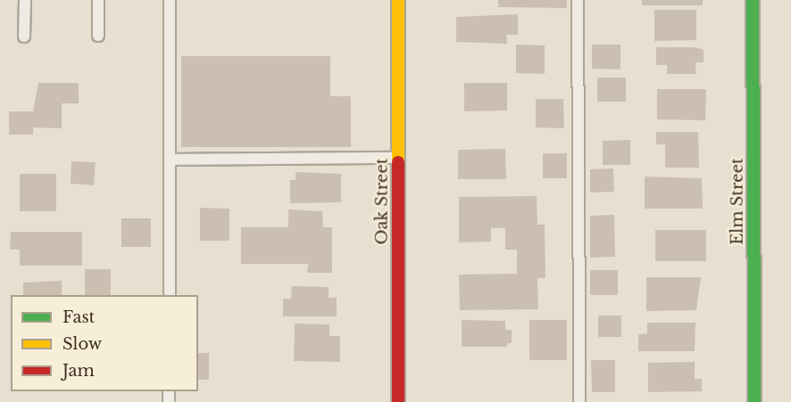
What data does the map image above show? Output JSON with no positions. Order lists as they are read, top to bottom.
{
  "streets": {
    "street": ["Oak Street", "Elm Street"]
  },
  "legend": ["Fast", "Slow", "Jam"]
}
